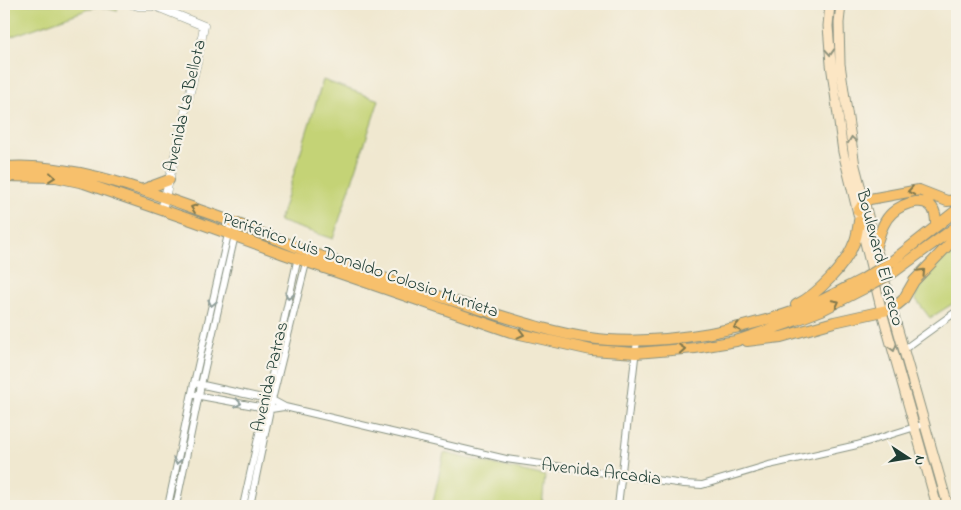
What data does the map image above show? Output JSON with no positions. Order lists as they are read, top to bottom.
{
  "streets": {
    "main road": ["Boulevard El Greco", "Periférico Luis Donaldo Colosio Murrieta"],
    "street": ["Avenida La Bellota", "Avenida Patras", "Avenida Arcadia"]
  },
  "crossings": [
    ["Avenida La Bellota", "Periférico Luis Donaldo Colosio Murrieta"],
    ["Boulevard El Greco", "Avenida Arcadia"],
    ["Periférico Luis Donaldo Colosio Murrieta", "Avenida Patras"],
    ["Avenida Patras", "Avenida Arcadia"]
  ],
  "north": "right"
}
